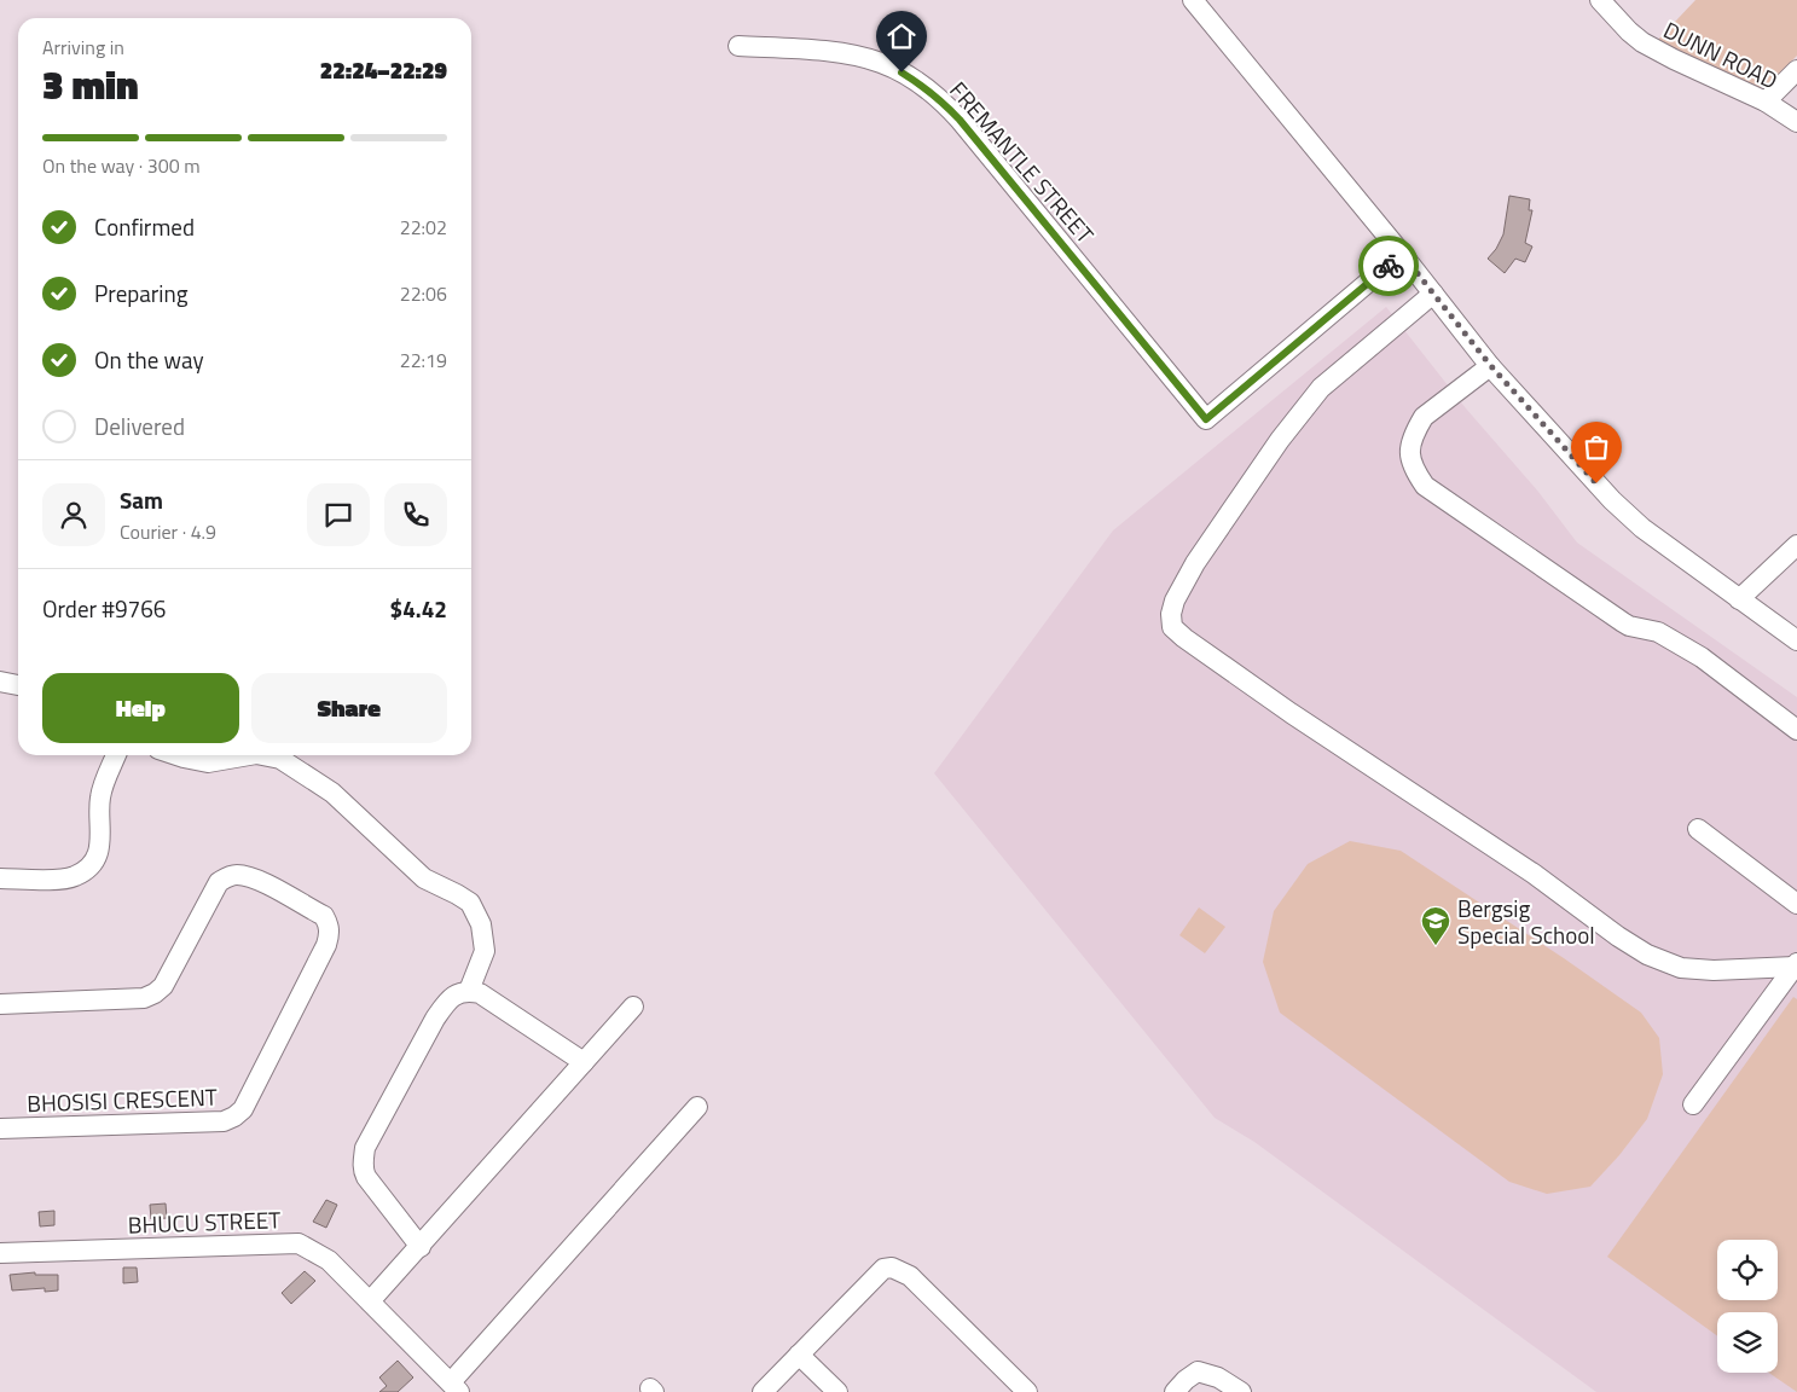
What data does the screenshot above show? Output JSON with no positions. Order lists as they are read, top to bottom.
{
  "streets": {
    "street": [
      "DUNN ROAD",
      "FREMANTLE STREET",
      "BHOSISI CRESCENT",
      "BHUCU STREET"
    ]
  },
  "places": {
    "school or university": ["Bergsig Special School"]
  },
  "page": {
    "heading": ["3 min", "Arriving in", "22:24–22:29"],
    "panel": [
      "Sam",
      "Courier · 4.9",
      "Order #9766",
      "$4.42"
    ],
    "bar": "On the way · 300 m",
    "list": [
      ["Confirmed", "22:02"],
      ["Preparing", "22:06"],
      ["On the way", "22:19"],
      "Delivered"
    ],
    "buttons": ["Help", "Share"]
  }
}
